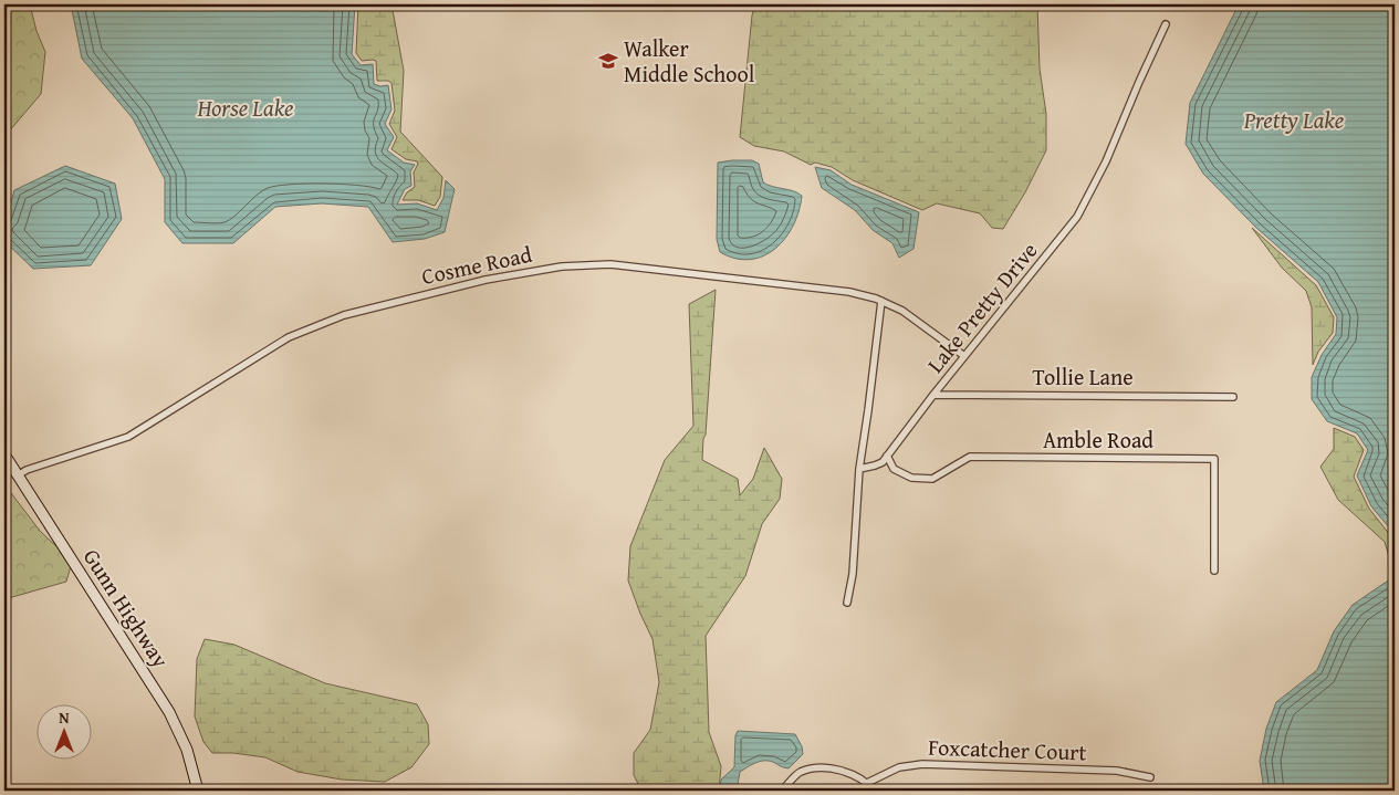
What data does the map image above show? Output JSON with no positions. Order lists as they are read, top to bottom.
{
  "streets": {
    "main road": ["Gunn Highway"],
    "street": [
      "Cosme Road",
      "Lake Pretty Drive",
      "Tollie Lane",
      "Amble Road",
      "Foxcatcher Court"
    ]
  },
  "crossings": [
    ["Cosme Road", "Lake Pretty Drive"],
    ["Cosme Road", "Gunn Highway"],
    ["Lake Pretty Drive", "Tollie Lane"],
    ["Lake Pretty Drive", "Amble Road"]
  ],
  "water": ["Horse Lake", "Pretty Lake"],
  "places": {
    "school or university": ["Walker Middle School"]
  },
  "north": "top"
}
